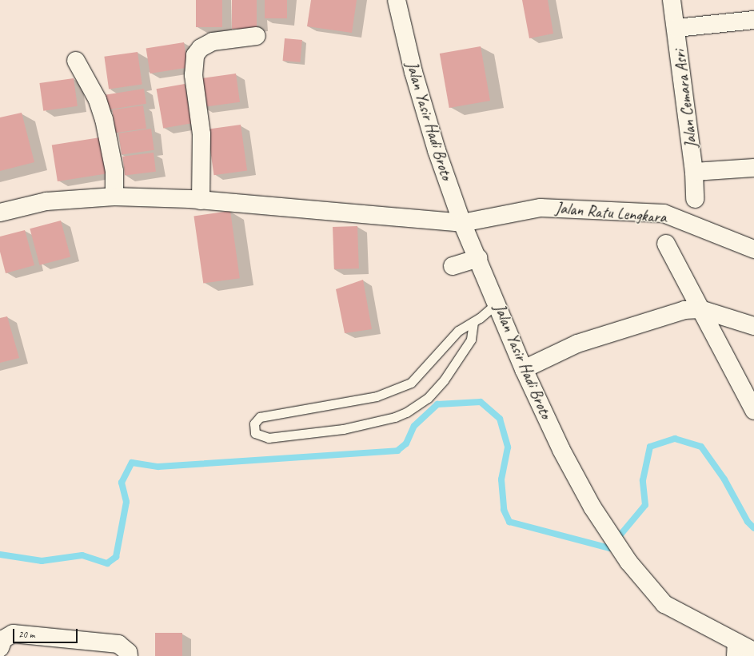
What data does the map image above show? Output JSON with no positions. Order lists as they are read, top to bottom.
{
  "streets": {
    "street": ["Jalan Cemara Asri", "Jalan Yasir Hadi Broto", "Jalan Ratu Lengkara"]
  },
  "crossings": [
    ["Jalan Yasir Hadi Broto", "Jalan Ratu Lengkara"]
  ],
  "scale_bar": "20 m"
}
